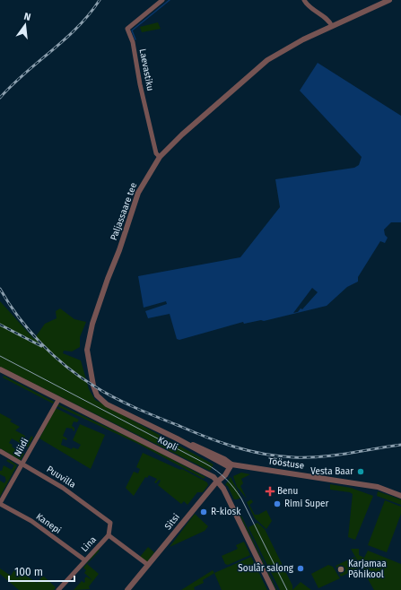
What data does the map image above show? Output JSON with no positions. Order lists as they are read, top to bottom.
{
  "streets": {
    "street": [
      "Laevastiku",
      "Paljassaare tee",
      "Kopli",
      "Niidi",
      "Tööstuse",
      "Puuvilla",
      "Sitsi",
      "Kanepi",
      "Lina"
    ]
  },
  "crossings": [
    ["Laevastiku", "Paljassaare tee"],
    ["Paljassaare tee", "Tööstuse"],
    ["Paljassaare tee", "Sitsi"],
    ["Kopli", "Niidi"],
    ["Kopli", "Sitsi"],
    ["Niidi", "Puuvilla"],
    ["Niidi", "Kanepi"],
    ["Tööstuse", "Sitsi"],
    ["Puuvilla", "Lina"],
    ["Kanepi", "Lina"]
  ],
  "places": {
    "other": [
      "Vesta Baar",
      "Rimi Super",
      "R-kiosk",
      "Soulâr salong",
      "Karjamaa Põhikool"
    ],
    "health": ["Benu"]
  },
  "scale_bar": "100 m",
  "north": "top"
}
